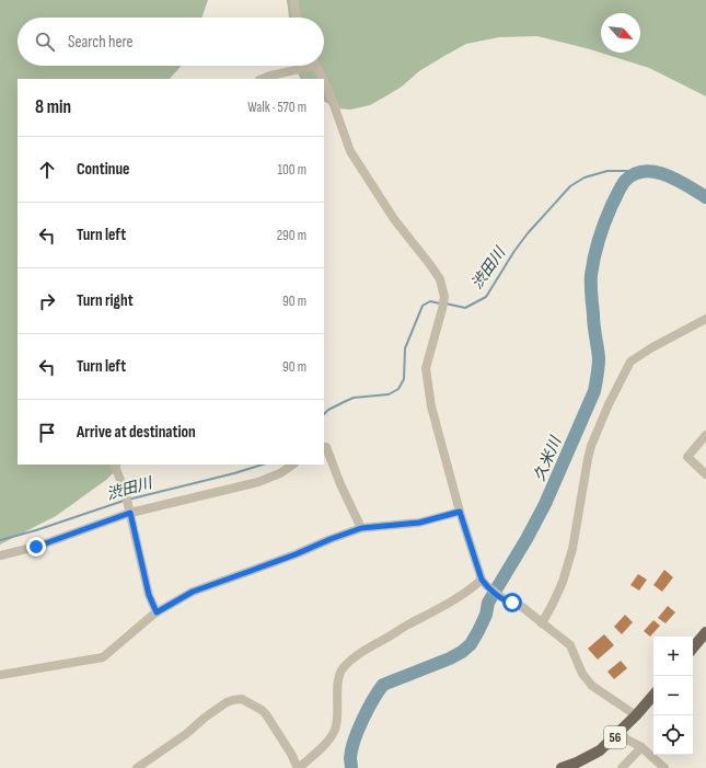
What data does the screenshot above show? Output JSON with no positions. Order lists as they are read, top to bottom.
{
  "streets": {
    "main road": ["56"]
  },
  "water": ["渋田川", "久米川"],
  "north": "bottom right",
  "page": {
    "search": "Search here",
    "heading": ["8 min", "Walk · 570 m"],
    "list": [
      ["Continue", "100 m"],
      ["Turn left", "290 m"],
      ["Turn right", "90 m"],
      ["Turn left", "90 m"],
      "Arrive at destination"
    ],
    "map_buttons": ["+", "−"]
  }
}
